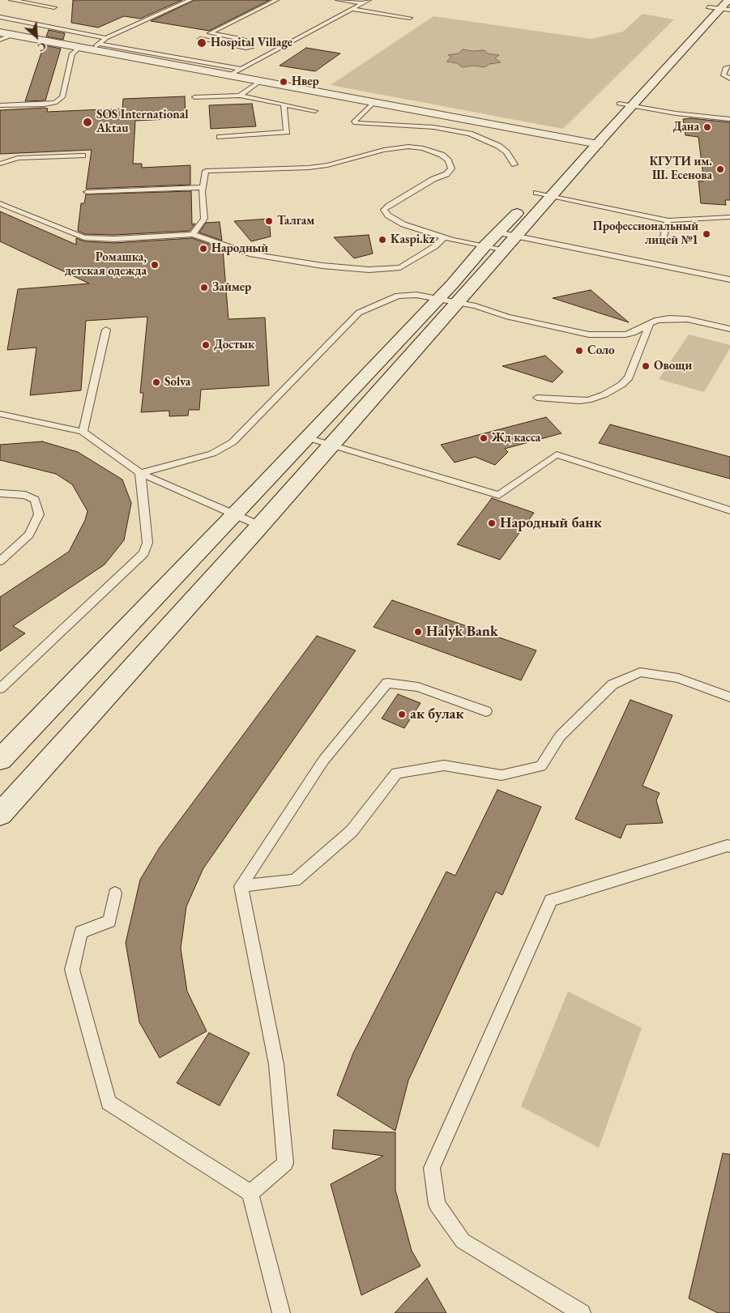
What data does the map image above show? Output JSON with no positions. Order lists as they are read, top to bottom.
{
  "places": [
    "Hospital Village",
    "Нвер",
    "SOS International Aktau",
    "Дана",
    "КГУТИ им. Ш. Есенова",
    "Талгам",
    "Профессиональный лицей №1",
    "Kaspi.kz",
    "Народный",
    "Ромашка, детская одежда",
    "Займер",
    "Достык",
    "Соло",
    "Овощи",
    "Solva",
    "Жд касса",
    "Народный банк",
    "Halyk Bank",
    "ак булак"
  ],
  "north": "bottom right"
}
